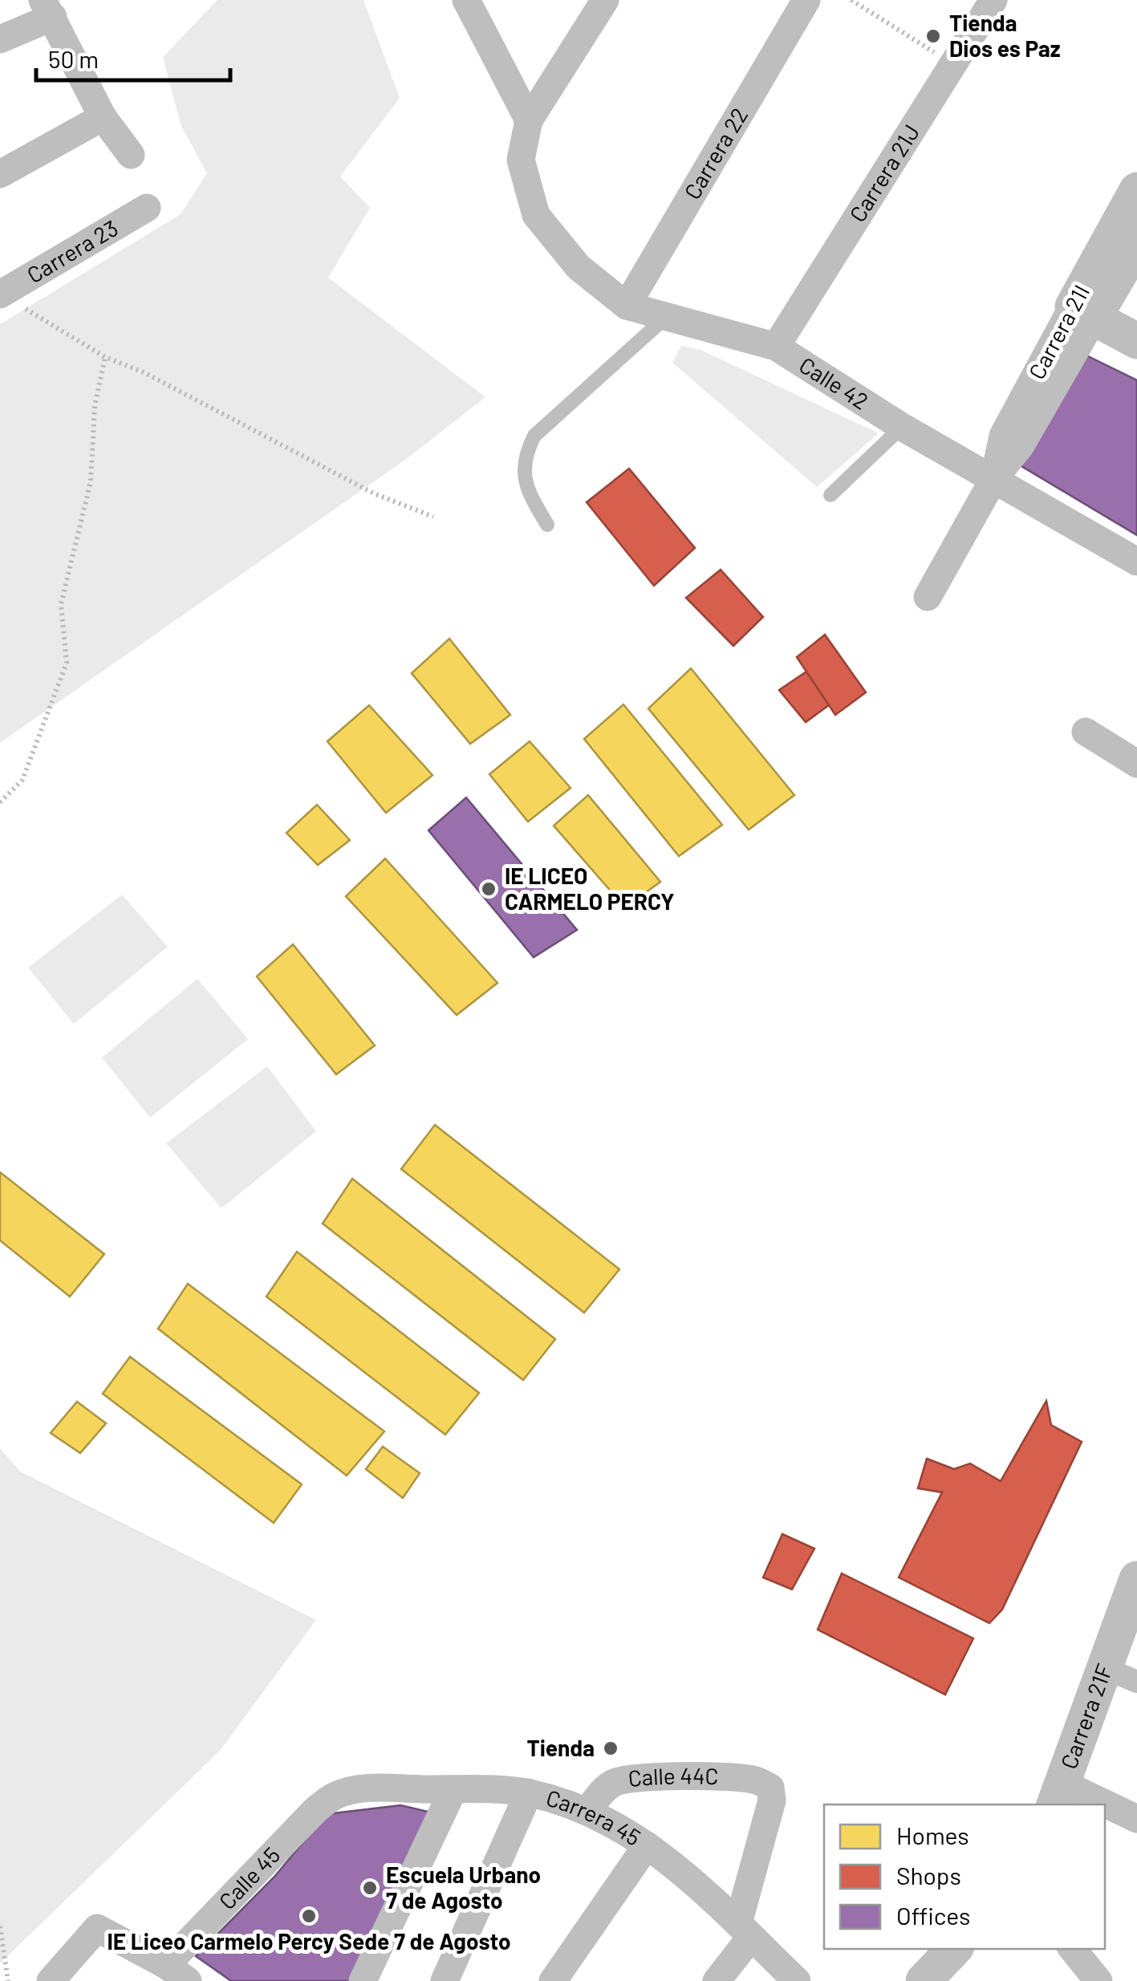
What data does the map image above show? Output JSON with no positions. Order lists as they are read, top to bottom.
{
  "streets": {
    "street": [
      "Carrera 22",
      "Carrera 21J",
      "Carrera 23",
      "Carrera 21I",
      "Calle 42",
      "Carrera 21F",
      "Calle 44C",
      "Carrera 45",
      "Calle 45"
    ]
  },
  "crossings": [
    ["Carrera 22", "Calle 42"],
    ["Carrera 21J", "Calle 42"],
    ["Carrera 21I", "Calle 42"],
    ["Calle 44C", "Carrera 45"],
    ["Carrera 45", "Calle 45"]
  ],
  "places": [
    "Tienda Dios es Paz",
    "IE LICEO CARMELO PERCY",
    "Tienda",
    "Escuela Urbano 7 de Agosto",
    "IE Liceo Carmelo Percy Sede 7 de Agosto"
  ],
  "legend": ["Homes", "Shops", "Offices"],
  "scale_bar": "50 m"
}
